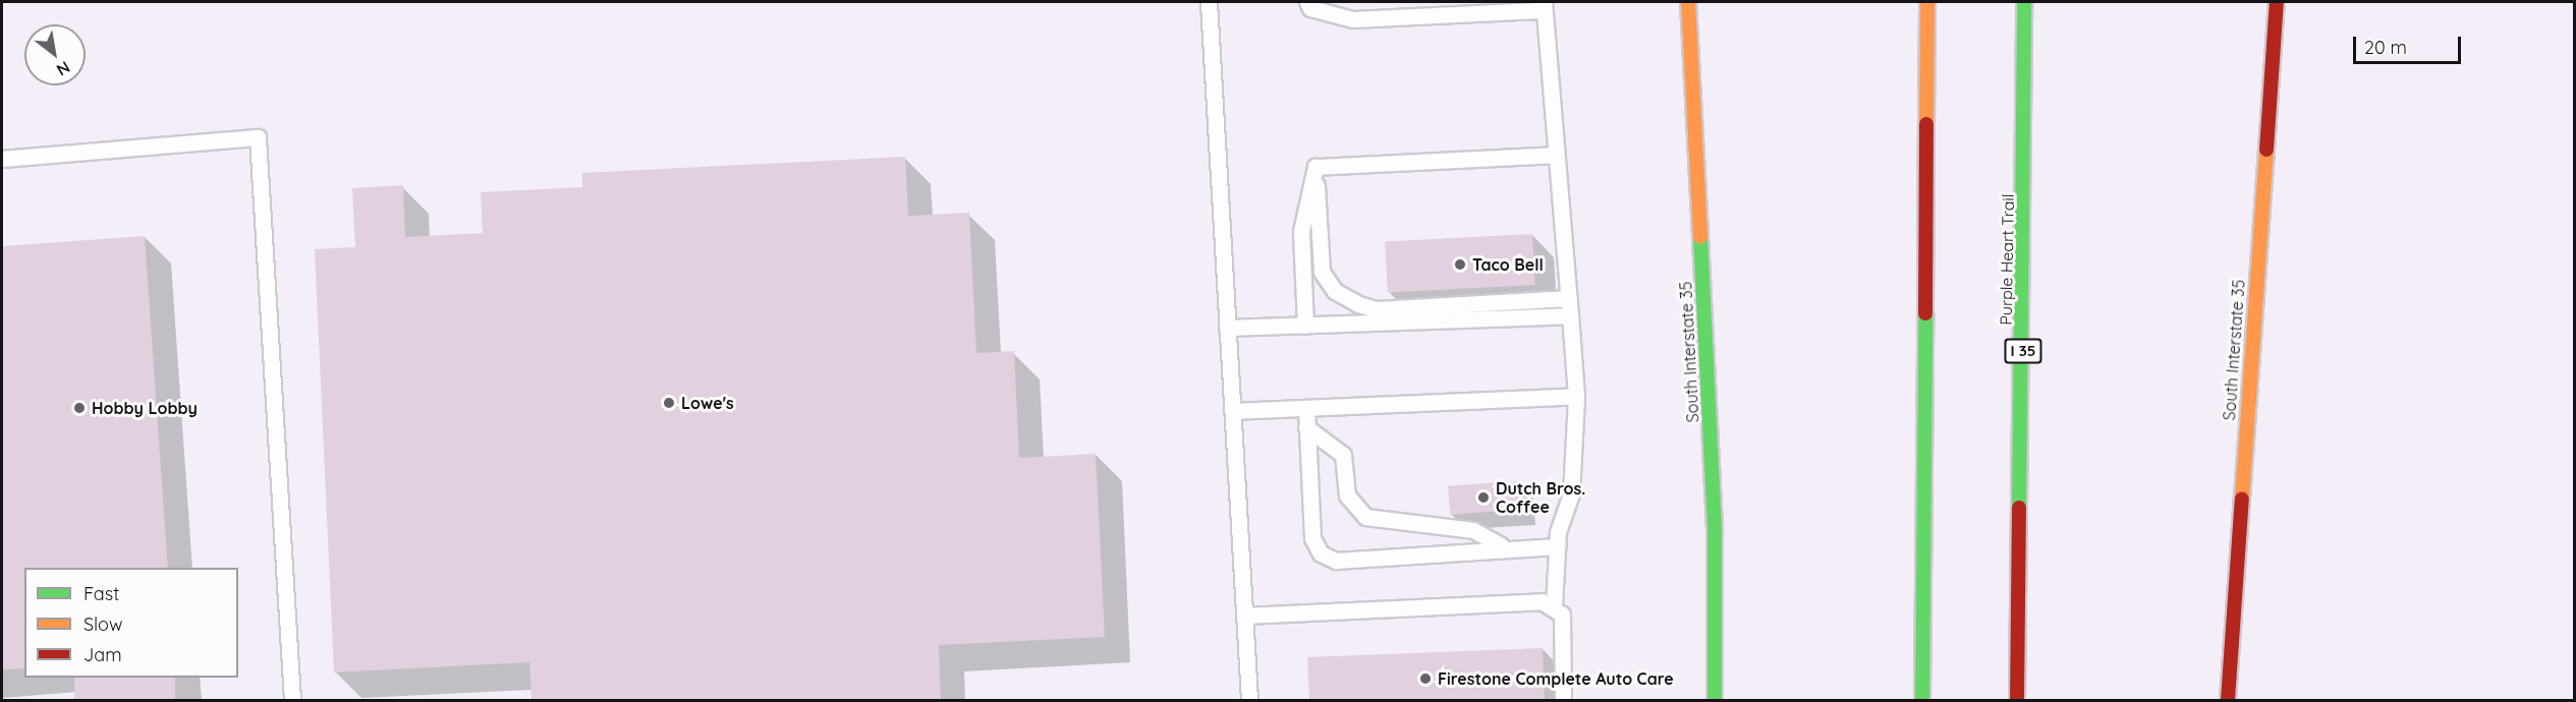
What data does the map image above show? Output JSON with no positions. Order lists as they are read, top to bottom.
{
  "streets": {
    "main road": ["Purple Heart Trail", "South Interstate 35", "I 35"]
  },
  "places": [
    "Taco Bell",
    "Lowe's",
    "Hobby Lobby",
    "Dutch Bros. Coffee",
    "Firestone Complete Auto Care"
  ],
  "legend": ["Fast", "Slow", "Jam"],
  "scale_bar": "20 m",
  "north": "bottom right"
}
